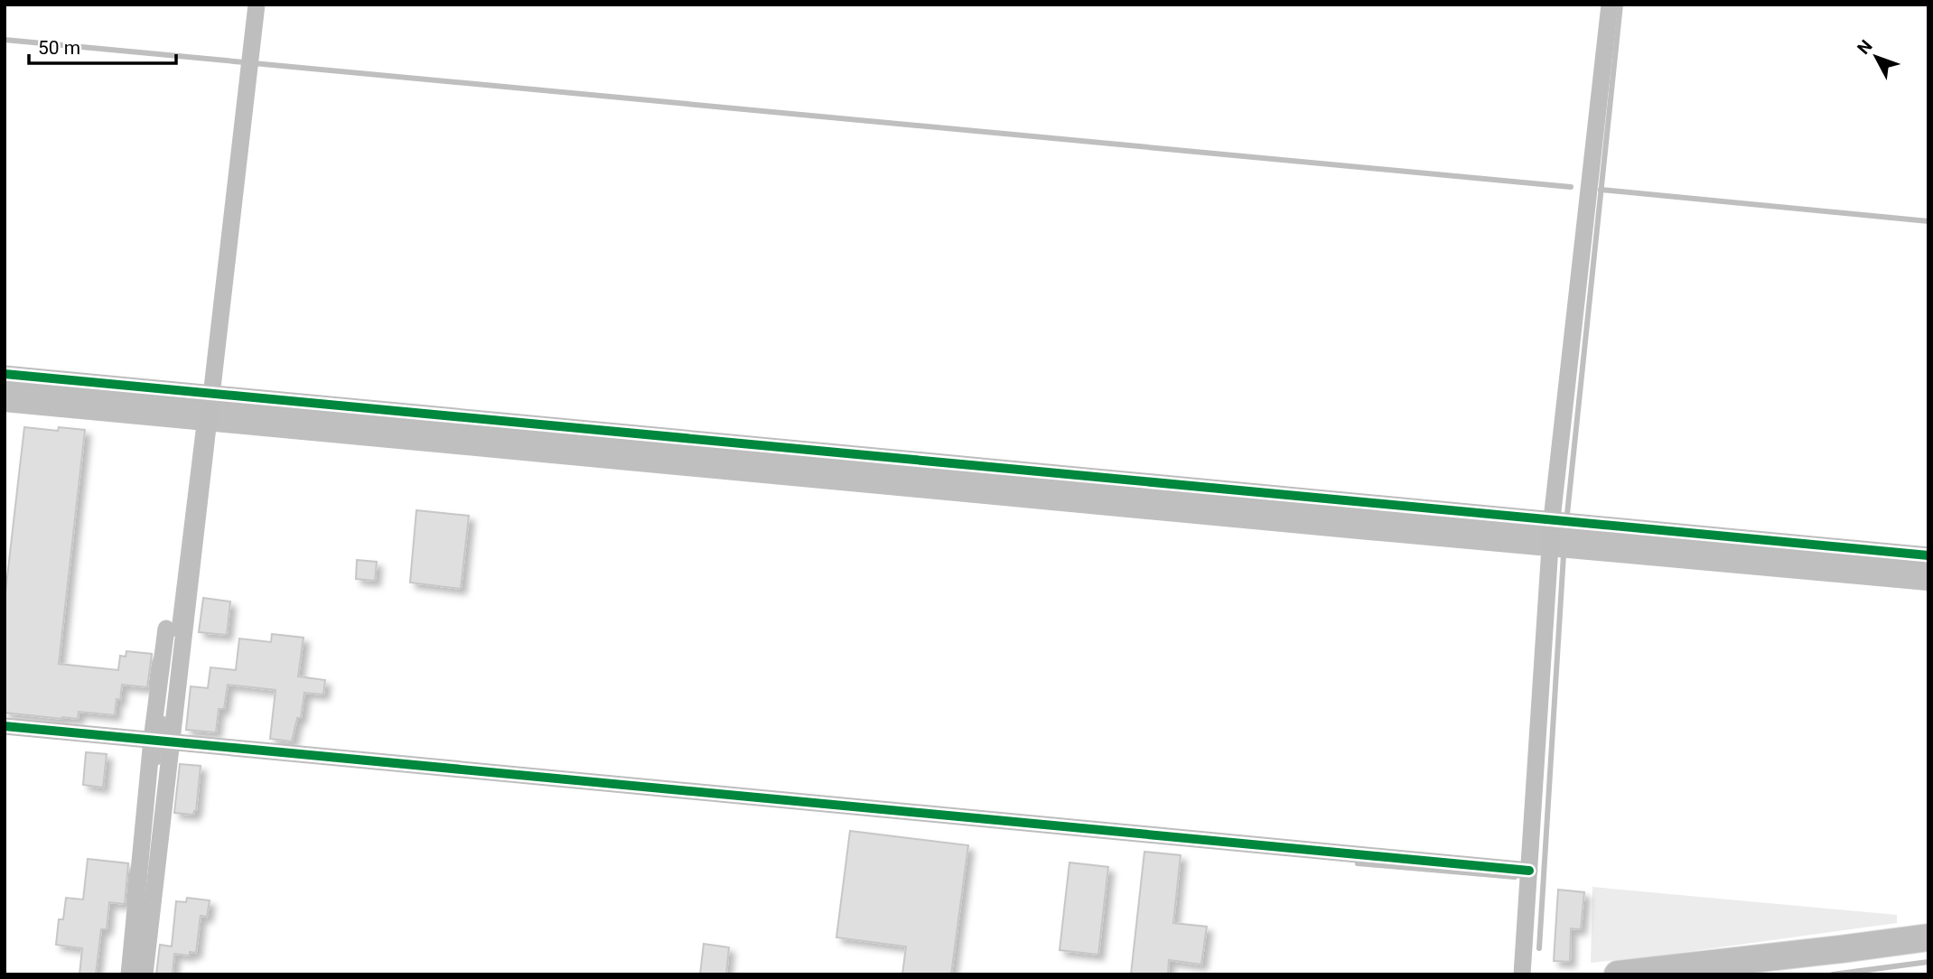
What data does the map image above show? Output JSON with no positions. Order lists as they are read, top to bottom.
{
  "scale_bar": "50 m",
  "north": "top left"
}
